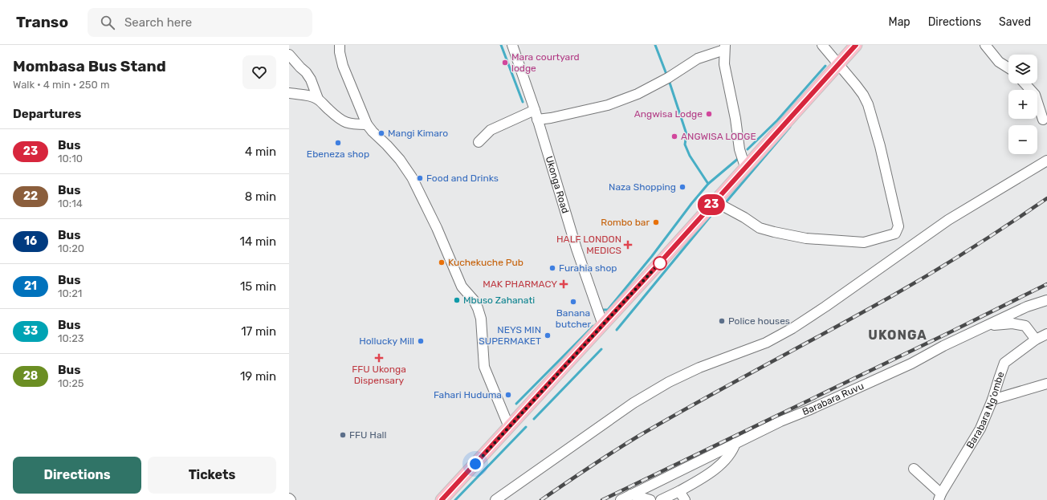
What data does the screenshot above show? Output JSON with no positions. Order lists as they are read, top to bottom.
{
  "streets": {
    "street": ["Ukonga Road", "Barabara Ruvu", "Barabara Ng'ombe"]
  },
  "districts": ["UKONGA"],
  "places": {
    "other": [
      "Mara courtyard lodge",
      "Angwisa Lodge",
      "Mangi Kimaro",
      "ANGWISA LODGE",
      "Ebeneza shop",
      "Food and Drinks",
      "Naza Shopping",
      "Rombo bar",
      "Kuchekuche Pub",
      "Furahia shop",
      "Mbuso Zahanati",
      "Banana butcher",
      "Police houses",
      "NEYS MIN SUPERMAKET",
      "Hollucky Mill",
      "Fahari Huduma",
      "FFU Hall"
    ],
    "health": ["HALF LONDON MEDICS", "MAK PHARMACY", "FFU Ukonga Dispensary"]
  },
  "lines": ["bus line 23"],
  "page": {
    "header": "Transo",
    "search": "Search here",
    "nav": ["Map", "Directions", "Saved"],
    "heading": [
      ["Mombasa Bus Stand", "Walk · 4 min · 250 m"],
      "Departures"
    ],
    "on_map": "23",
    "map_buttons": ["+", "−"],
    "list": [
      {
        "mark": "23",
        "name": "Bus",
        "note": "10:10",
        "value": "4 min"
      },
      {
        "mark": "22",
        "name": "Bus",
        "note": "10:14",
        "value": "8 min"
      },
      {
        "mark": "16",
        "name": "Bus",
        "note": "10:20",
        "value": "14 min"
      },
      {
        "mark": "21",
        "name": "Bus",
        "note": "10:21",
        "value": "15 min"
      },
      {
        "mark": "33",
        "name": "Bus",
        "note": "10:23",
        "value": "17 min"
      },
      {
        "mark": "28",
        "name": "Bus",
        "note": "10:25",
        "value": "19 min"
      }
    ],
    "buttons": ["Directions", "Tickets"]
  }
}
